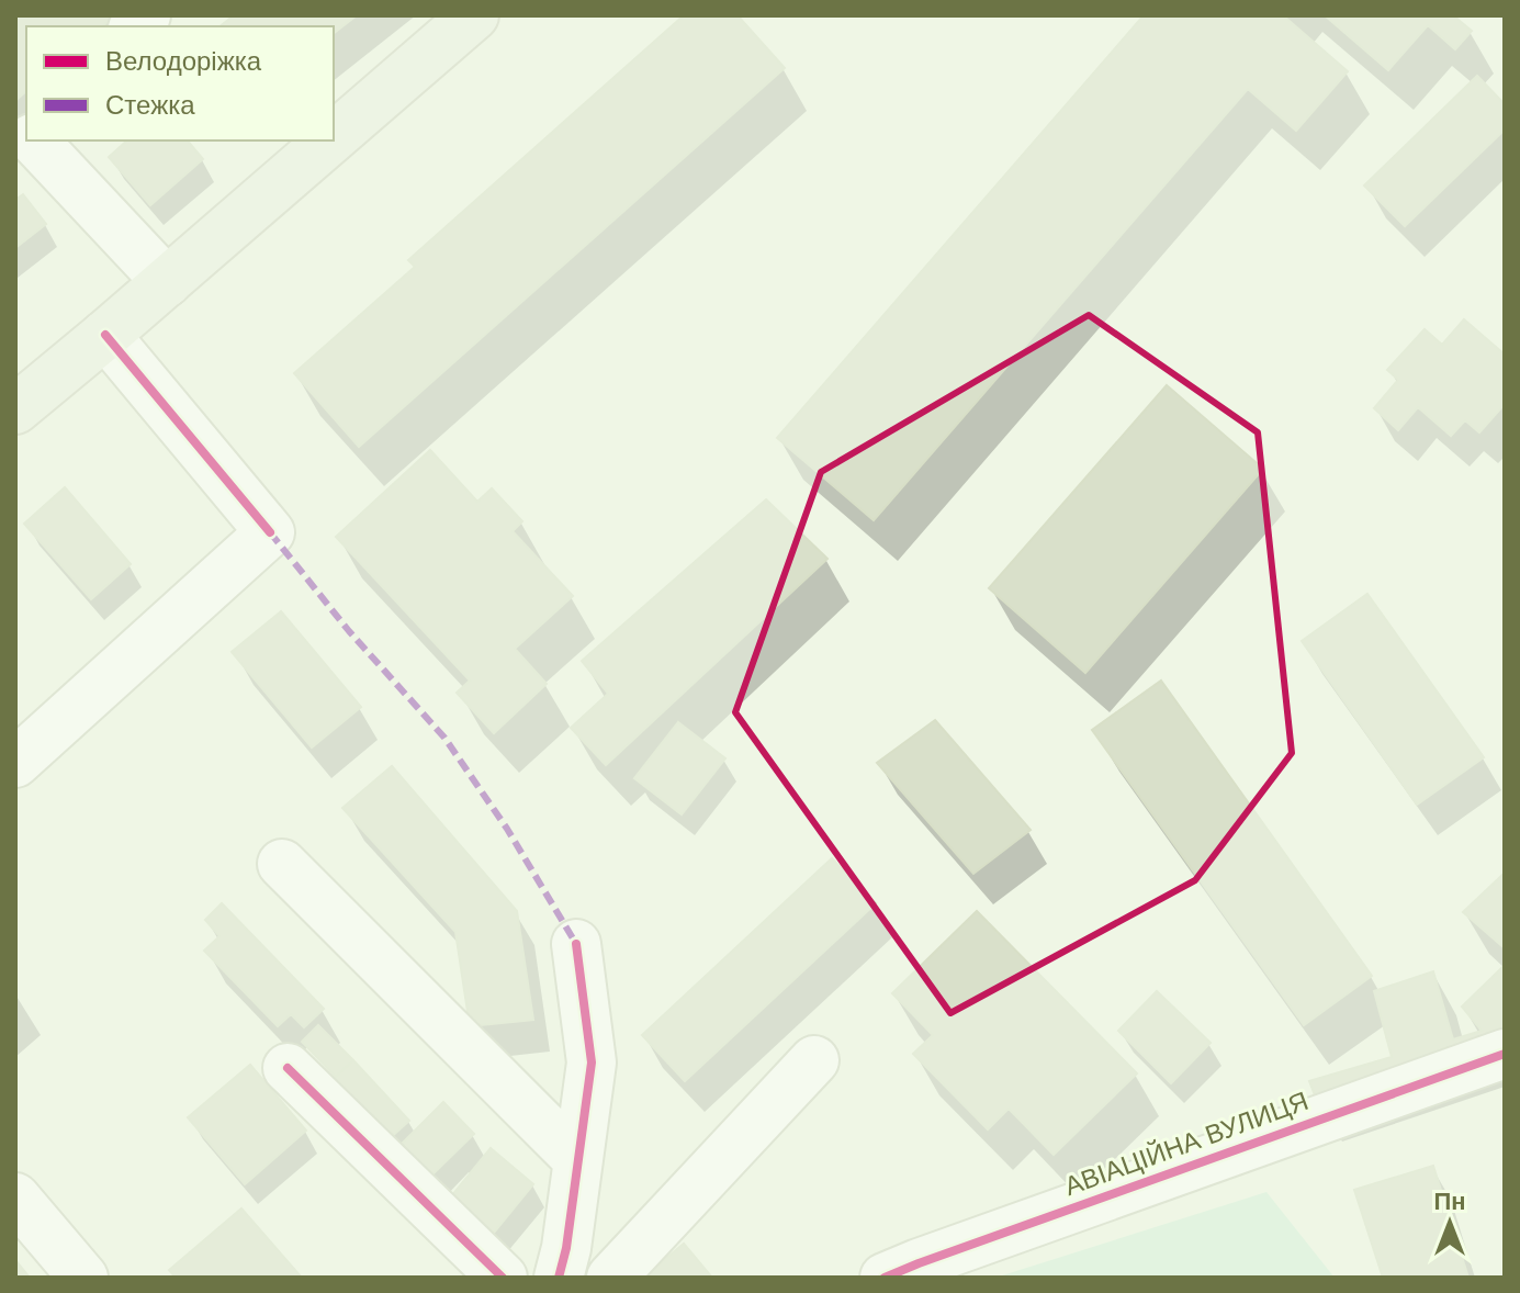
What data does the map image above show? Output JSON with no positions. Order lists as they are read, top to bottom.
{
  "streets": {
    "street": ["АВІАЦІЙНА ВУЛИЦЯ"]
  },
  "legend": ["Велодоріжка", "Стежка"],
  "north": "top"
}
